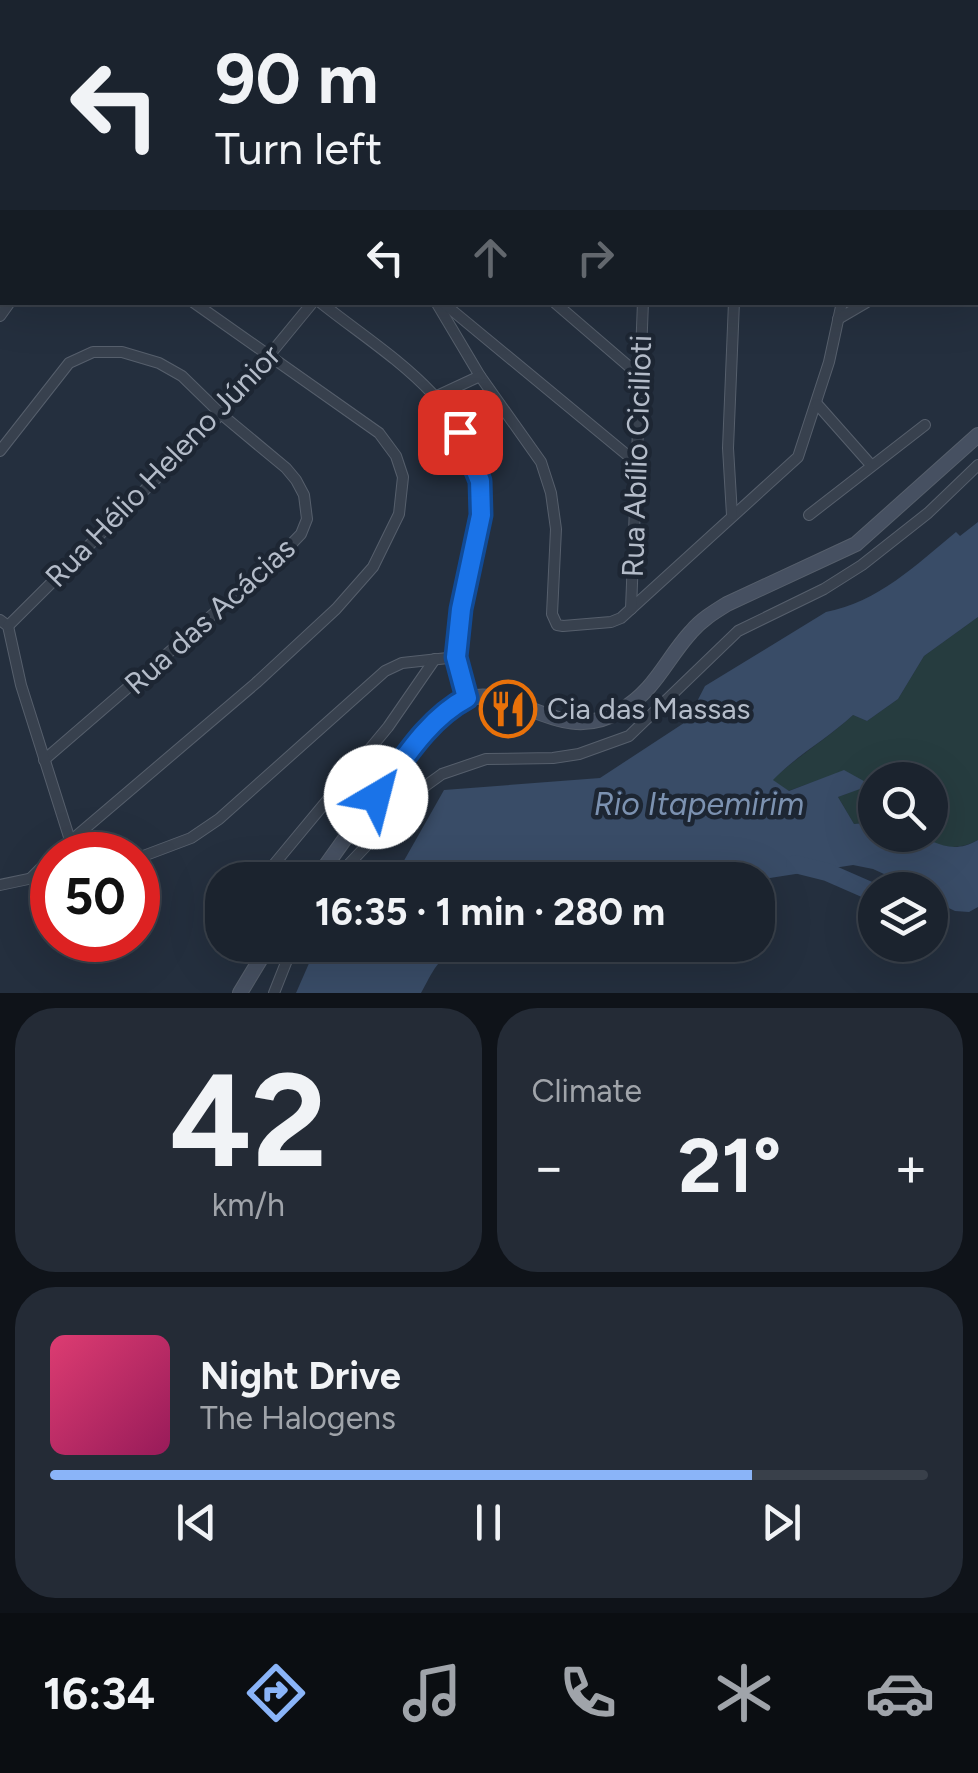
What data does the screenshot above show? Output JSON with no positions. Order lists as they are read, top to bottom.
{
  "streets": {
    "street": ["Rua Abílio Cicilioti", "Rua Hélio Heleno Júnior", "Rua das Acácias"]
  },
  "crossings": [
    ["Rua Hélio Heleno Júnior", "Rua das Acácias"]
  ],
  "water": ["Rio Itapemirim"],
  "places": {
    "restaurant": ["Cia das Massas"]
  },
  "page": {
    "turn": ["90 m", "Turn left"],
    "limit": "50",
    "trip": "16:35 · 1 min · 280 m",
    "tile": [
      ["42", "km/h"],
      "Climate"
    ],
    "heat": ["−", "21°", "+"],
    "song": ["Night Drive", "The Halogens"],
    "tabs": "16:34"
  }
}
